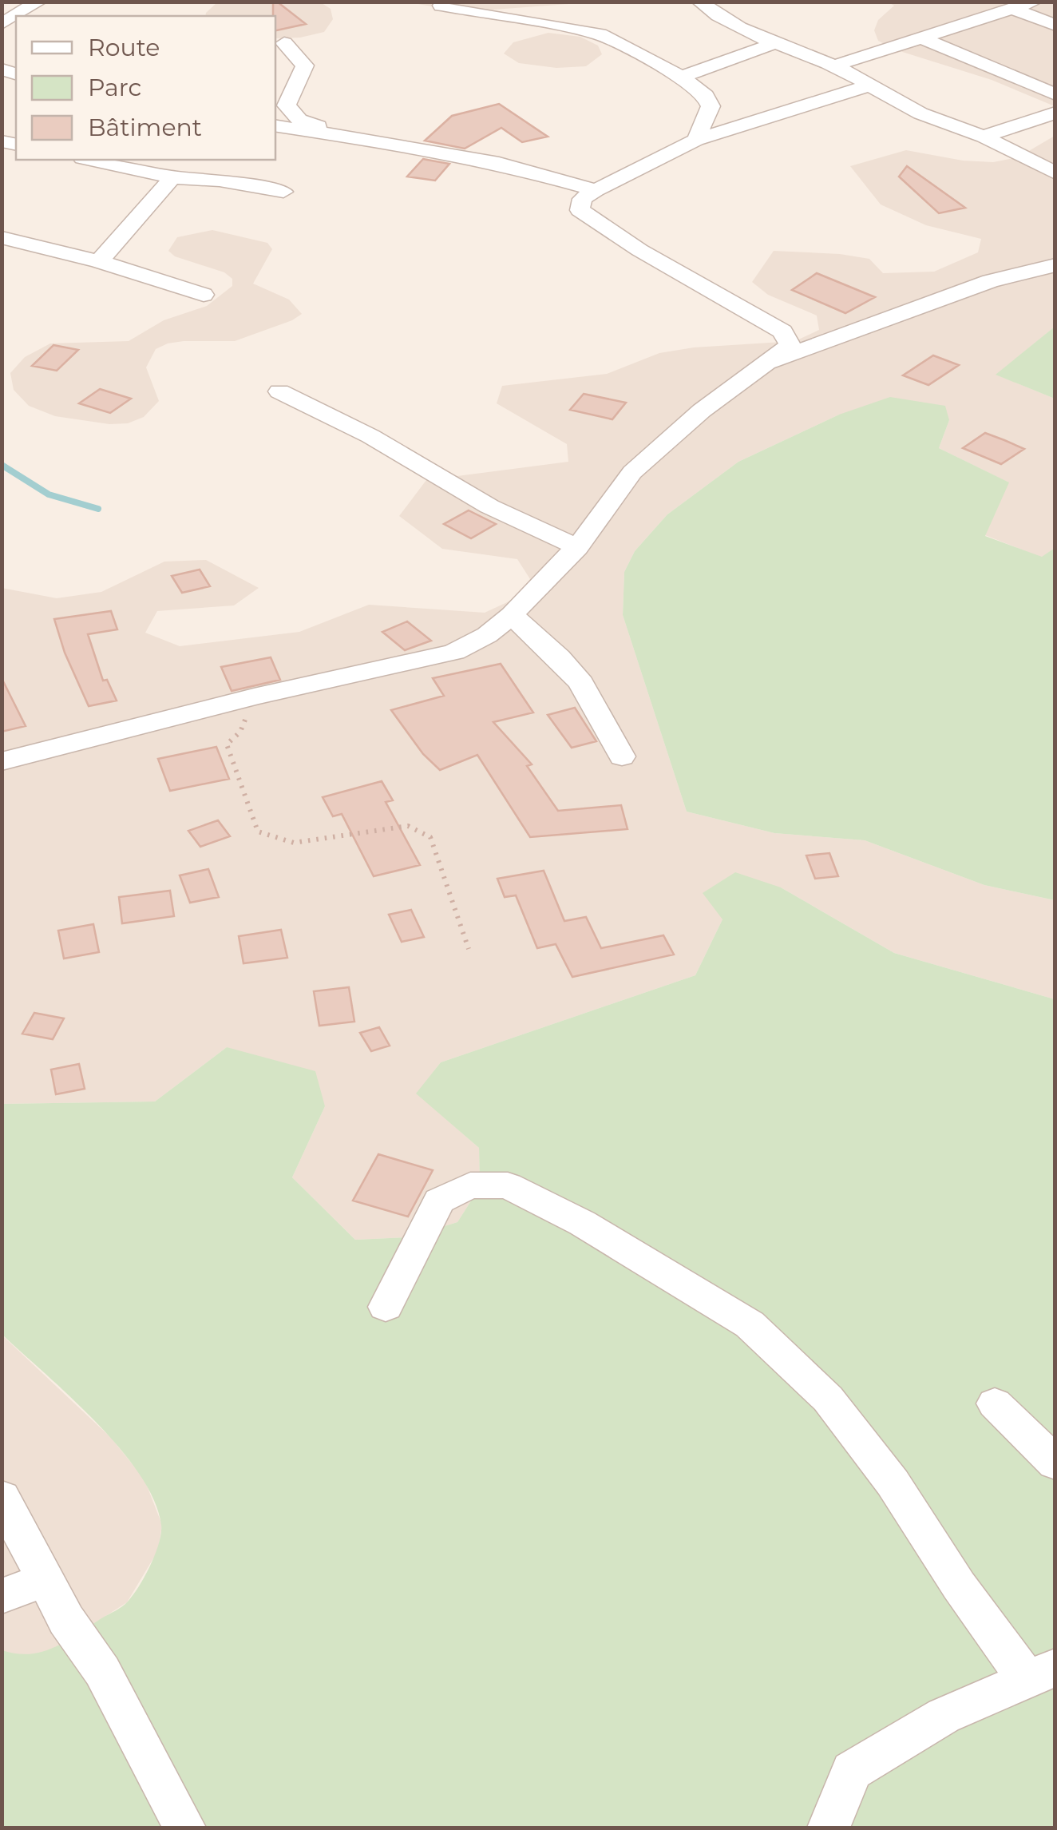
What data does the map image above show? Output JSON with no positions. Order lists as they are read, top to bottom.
{
  "legend": ["Route", "Parc", "Bâtiment"]
}
